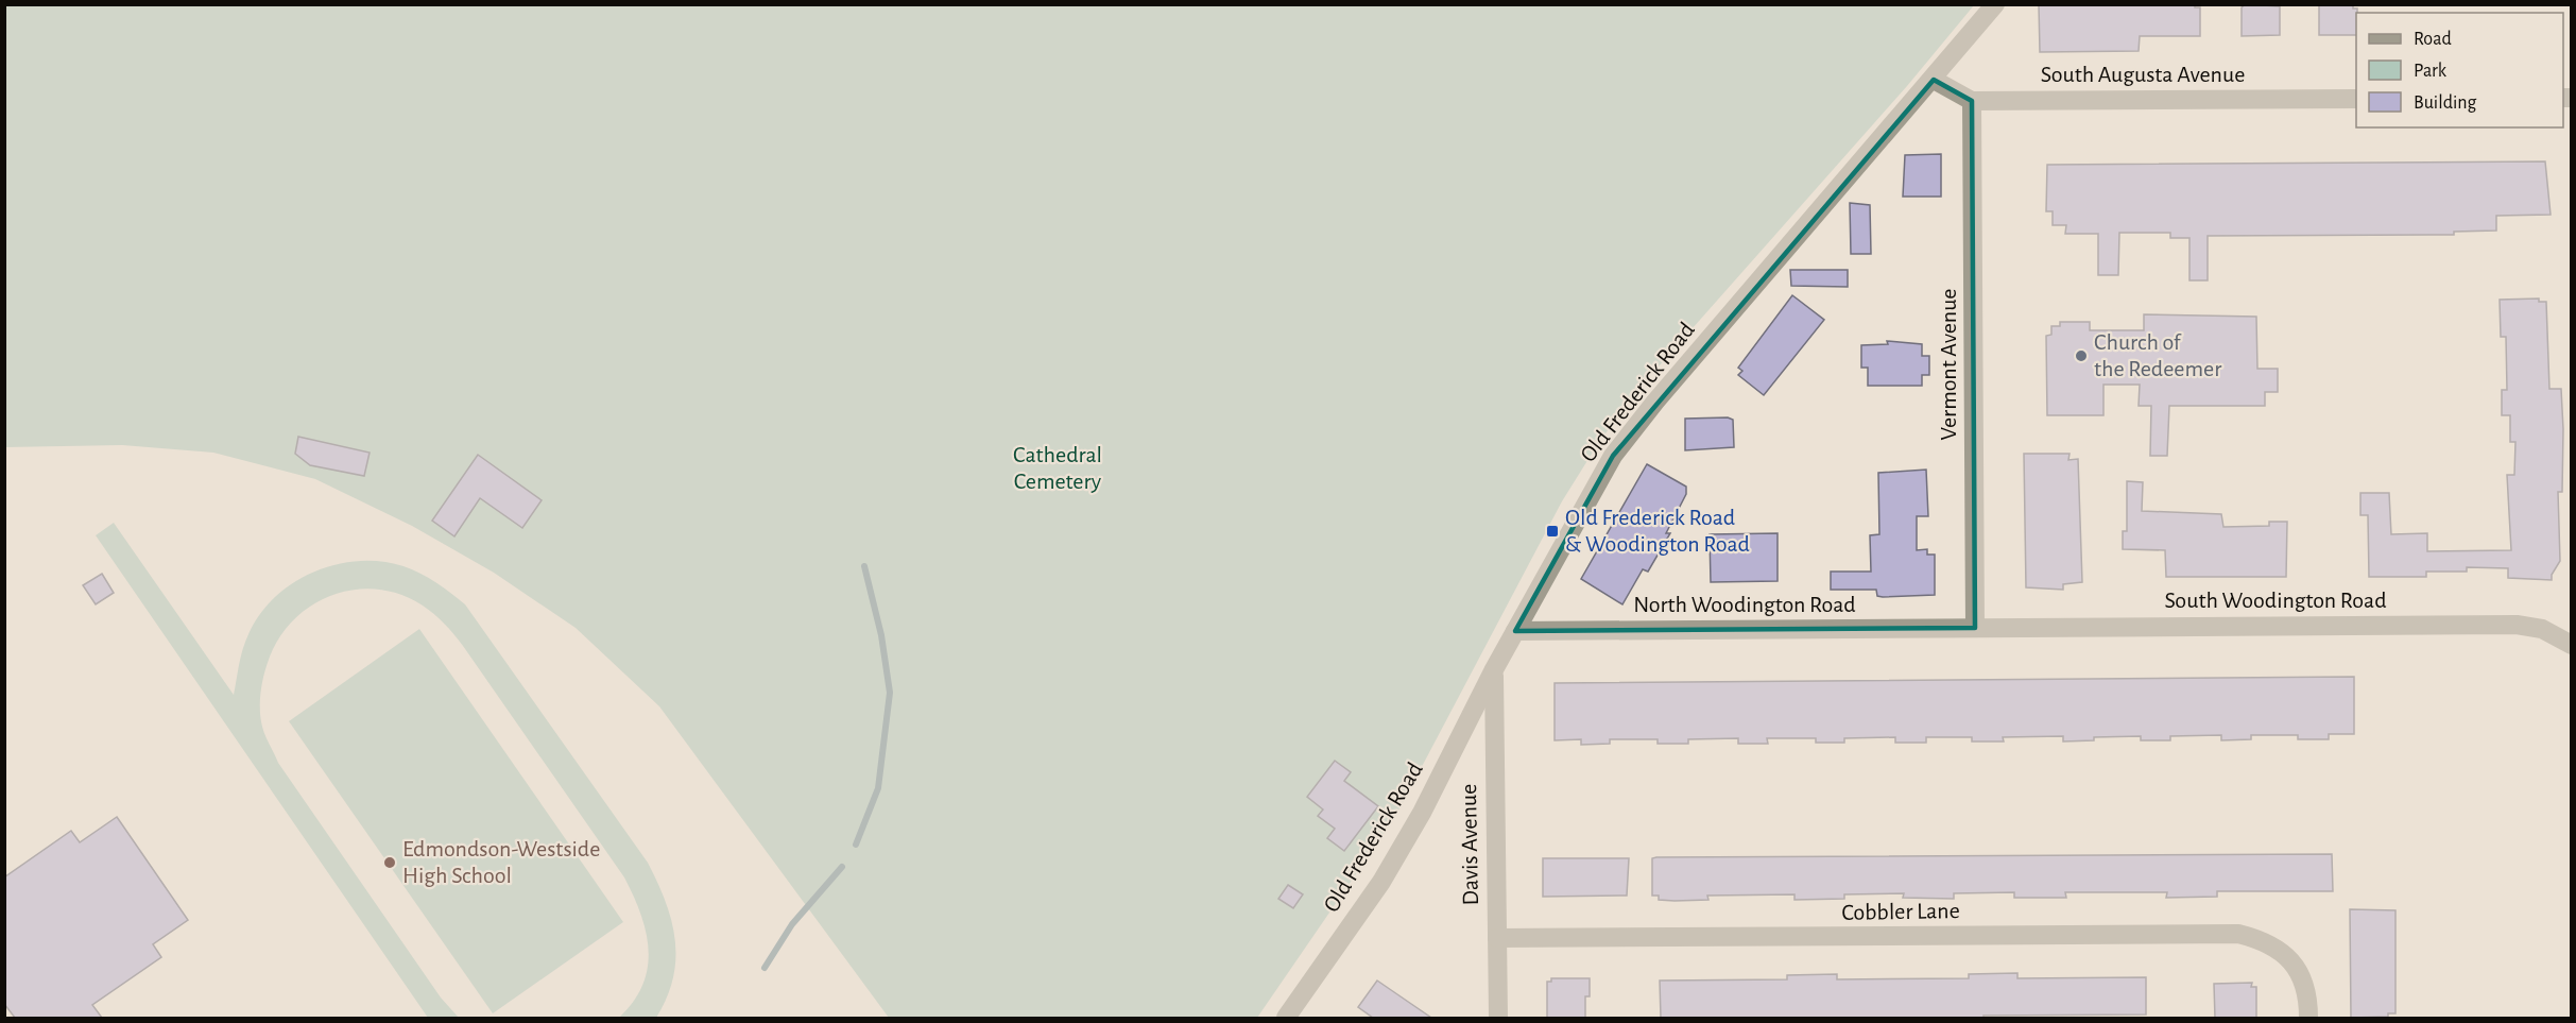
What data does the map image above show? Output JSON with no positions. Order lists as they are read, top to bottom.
{
  "streets": {
    "street": [
      "South Augusta Avenue",
      "Vermont Avenue",
      "Old Frederick Road",
      "South Woodington Road",
      "North Woodington Road",
      "Davis Avenue",
      "Cobbler Lane"
    ]
  },
  "crossings": [
    ["South Augusta Avenue", "Vermont Avenue"],
    ["South Augusta Avenue", "Old Frederick Road"],
    ["Vermont Avenue", "South Woodington Road"],
    ["Vermont Avenue", "North Woodington Road"],
    ["Old Frederick Road", "North Woodington Road"],
    ["Old Frederick Road", "Davis Avenue"],
    ["South Woodington Road", "North Woodington Road"],
    ["Davis Avenue", "Cobbler Lane"]
  ],
  "parks": ["Cathedral Cemetery"],
  "places": {
    "other": ["Church of the Redeemer", "Edmondson-Westside High School"],
    "transit": ["Old Frederick Road & Woodington Road"]
  },
  "legend": ["Road", "Park", "Building"]
}
